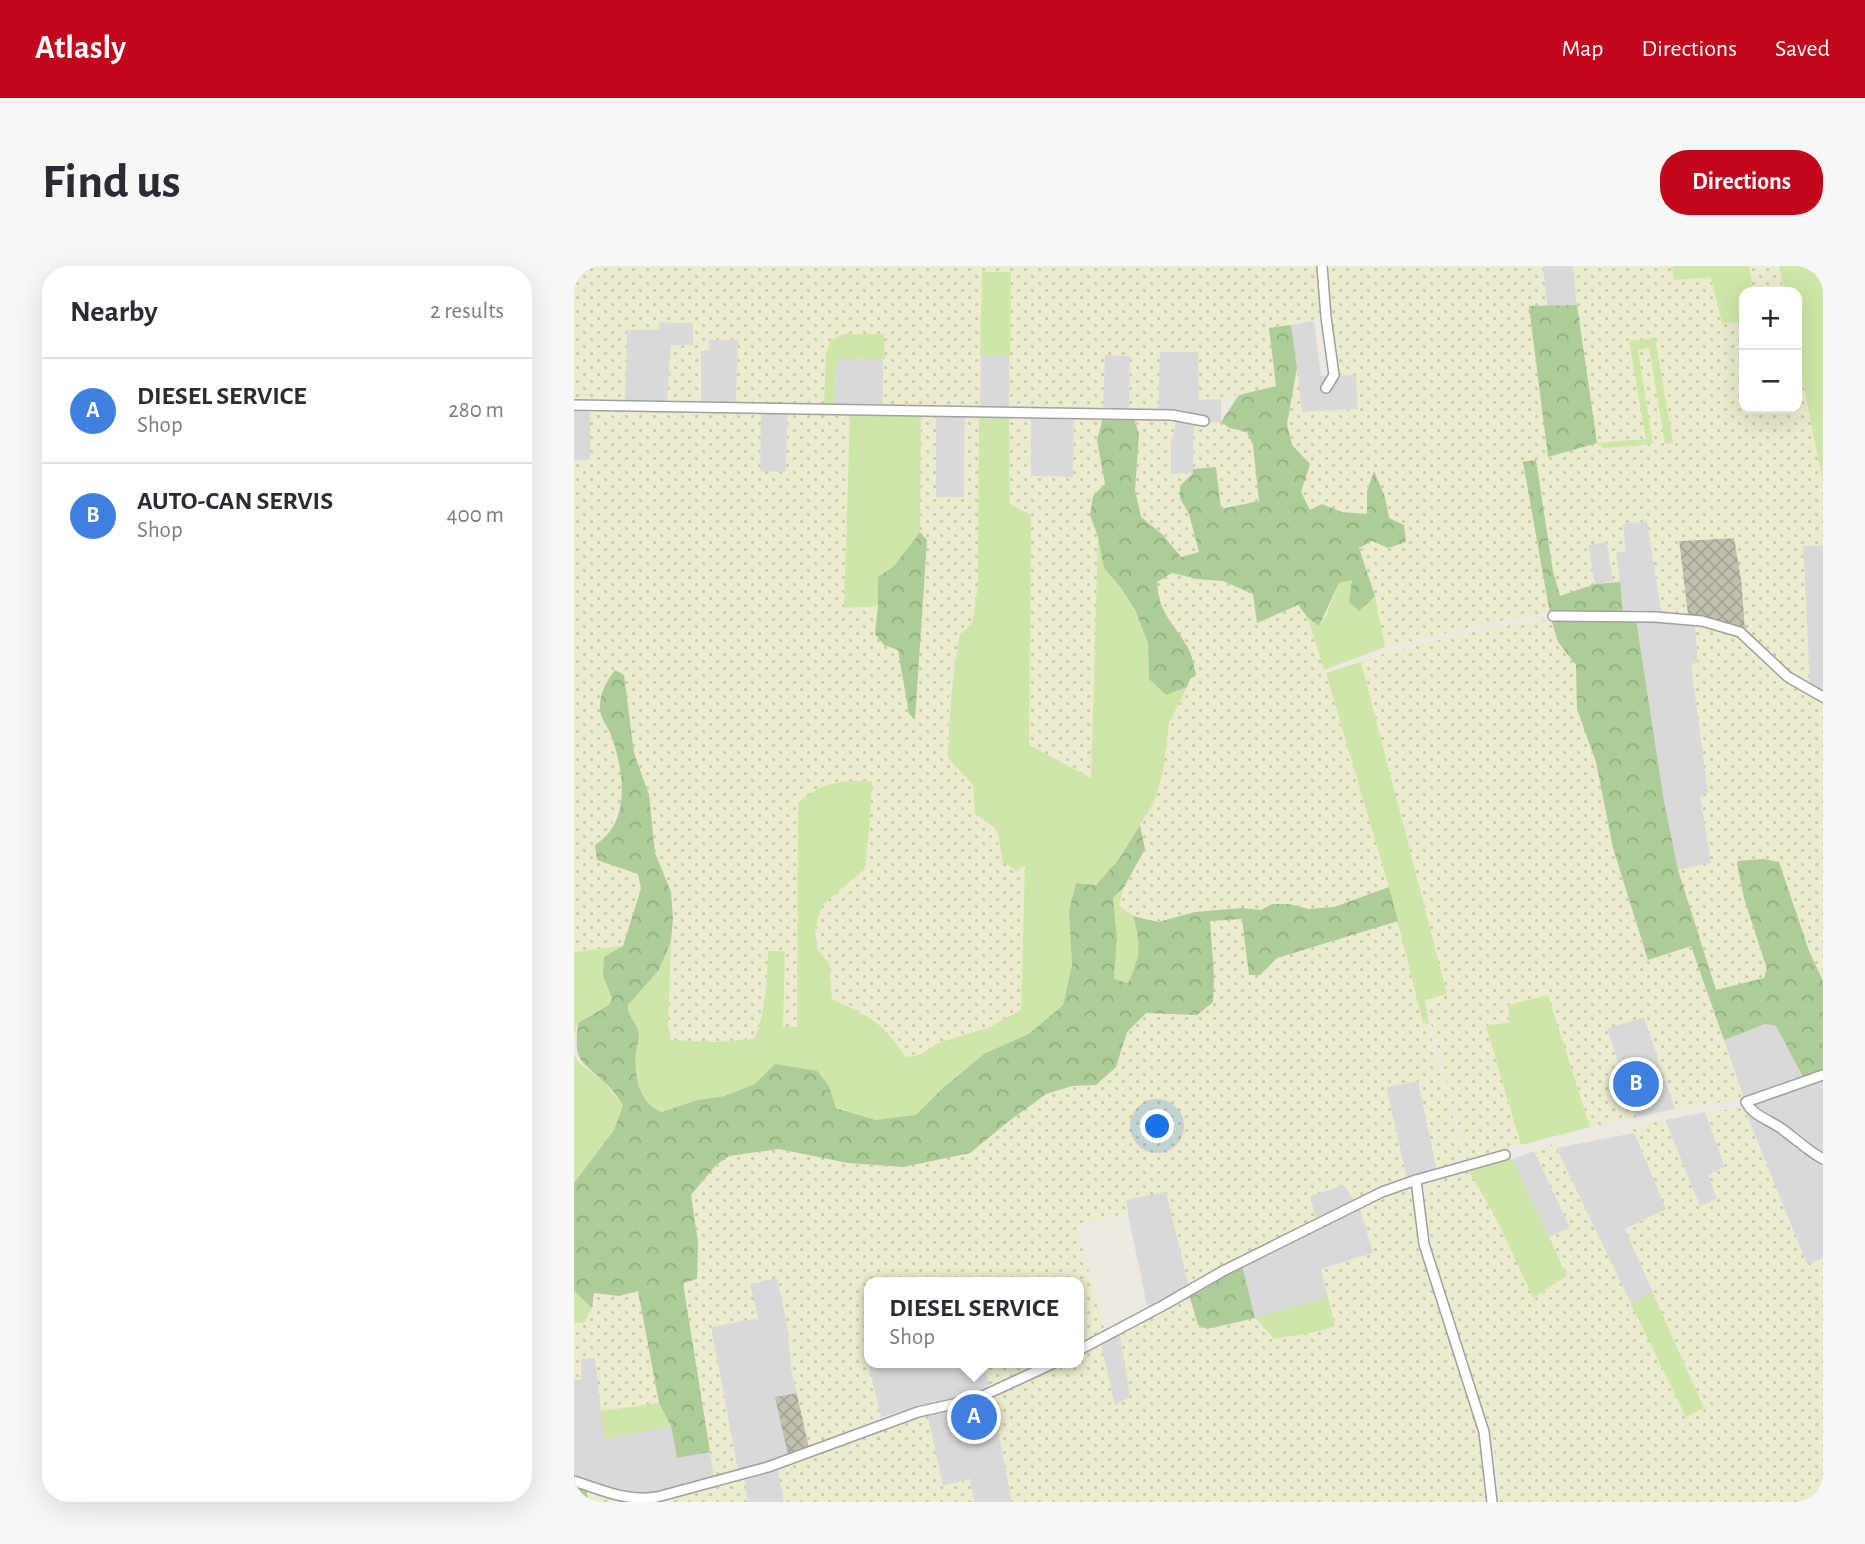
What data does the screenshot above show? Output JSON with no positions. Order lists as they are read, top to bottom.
{
  "page": {
    "header": "Atlasly",
    "nav": ["Map", "Directions", "Saved"],
    "buttons": "Directions",
    "title": "Find us",
    "heading": ["Nearby", "2 results"],
    "map_buttons": ["+", "−"],
    "list": [
      {
        "mark": "A",
        "name": "DIESEL SERVICE",
        "note": "Shop",
        "value": "280 m"
      },
      {
        "mark": "B",
        "name": "AUTO-CAN SERVIS",
        "note": "Shop",
        "value": "400 m"
      }
    ],
    "pins": ["B", "A"],
    "popup": ["DIESEL SERVICE", "Shop"]
  }
}
